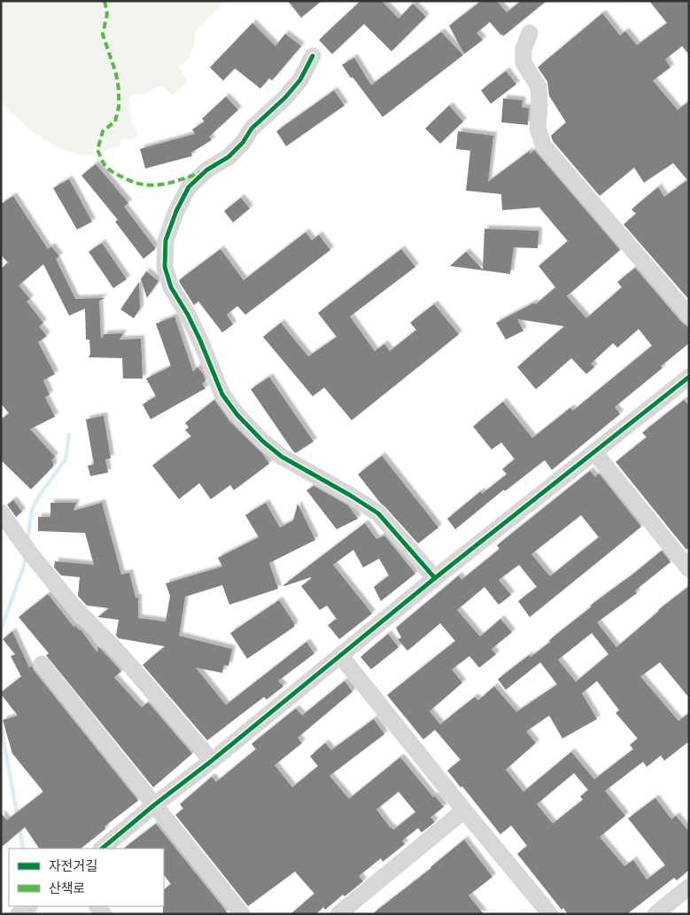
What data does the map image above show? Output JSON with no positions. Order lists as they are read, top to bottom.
{
  "legend": ["자전거길", "산책로"]
}
